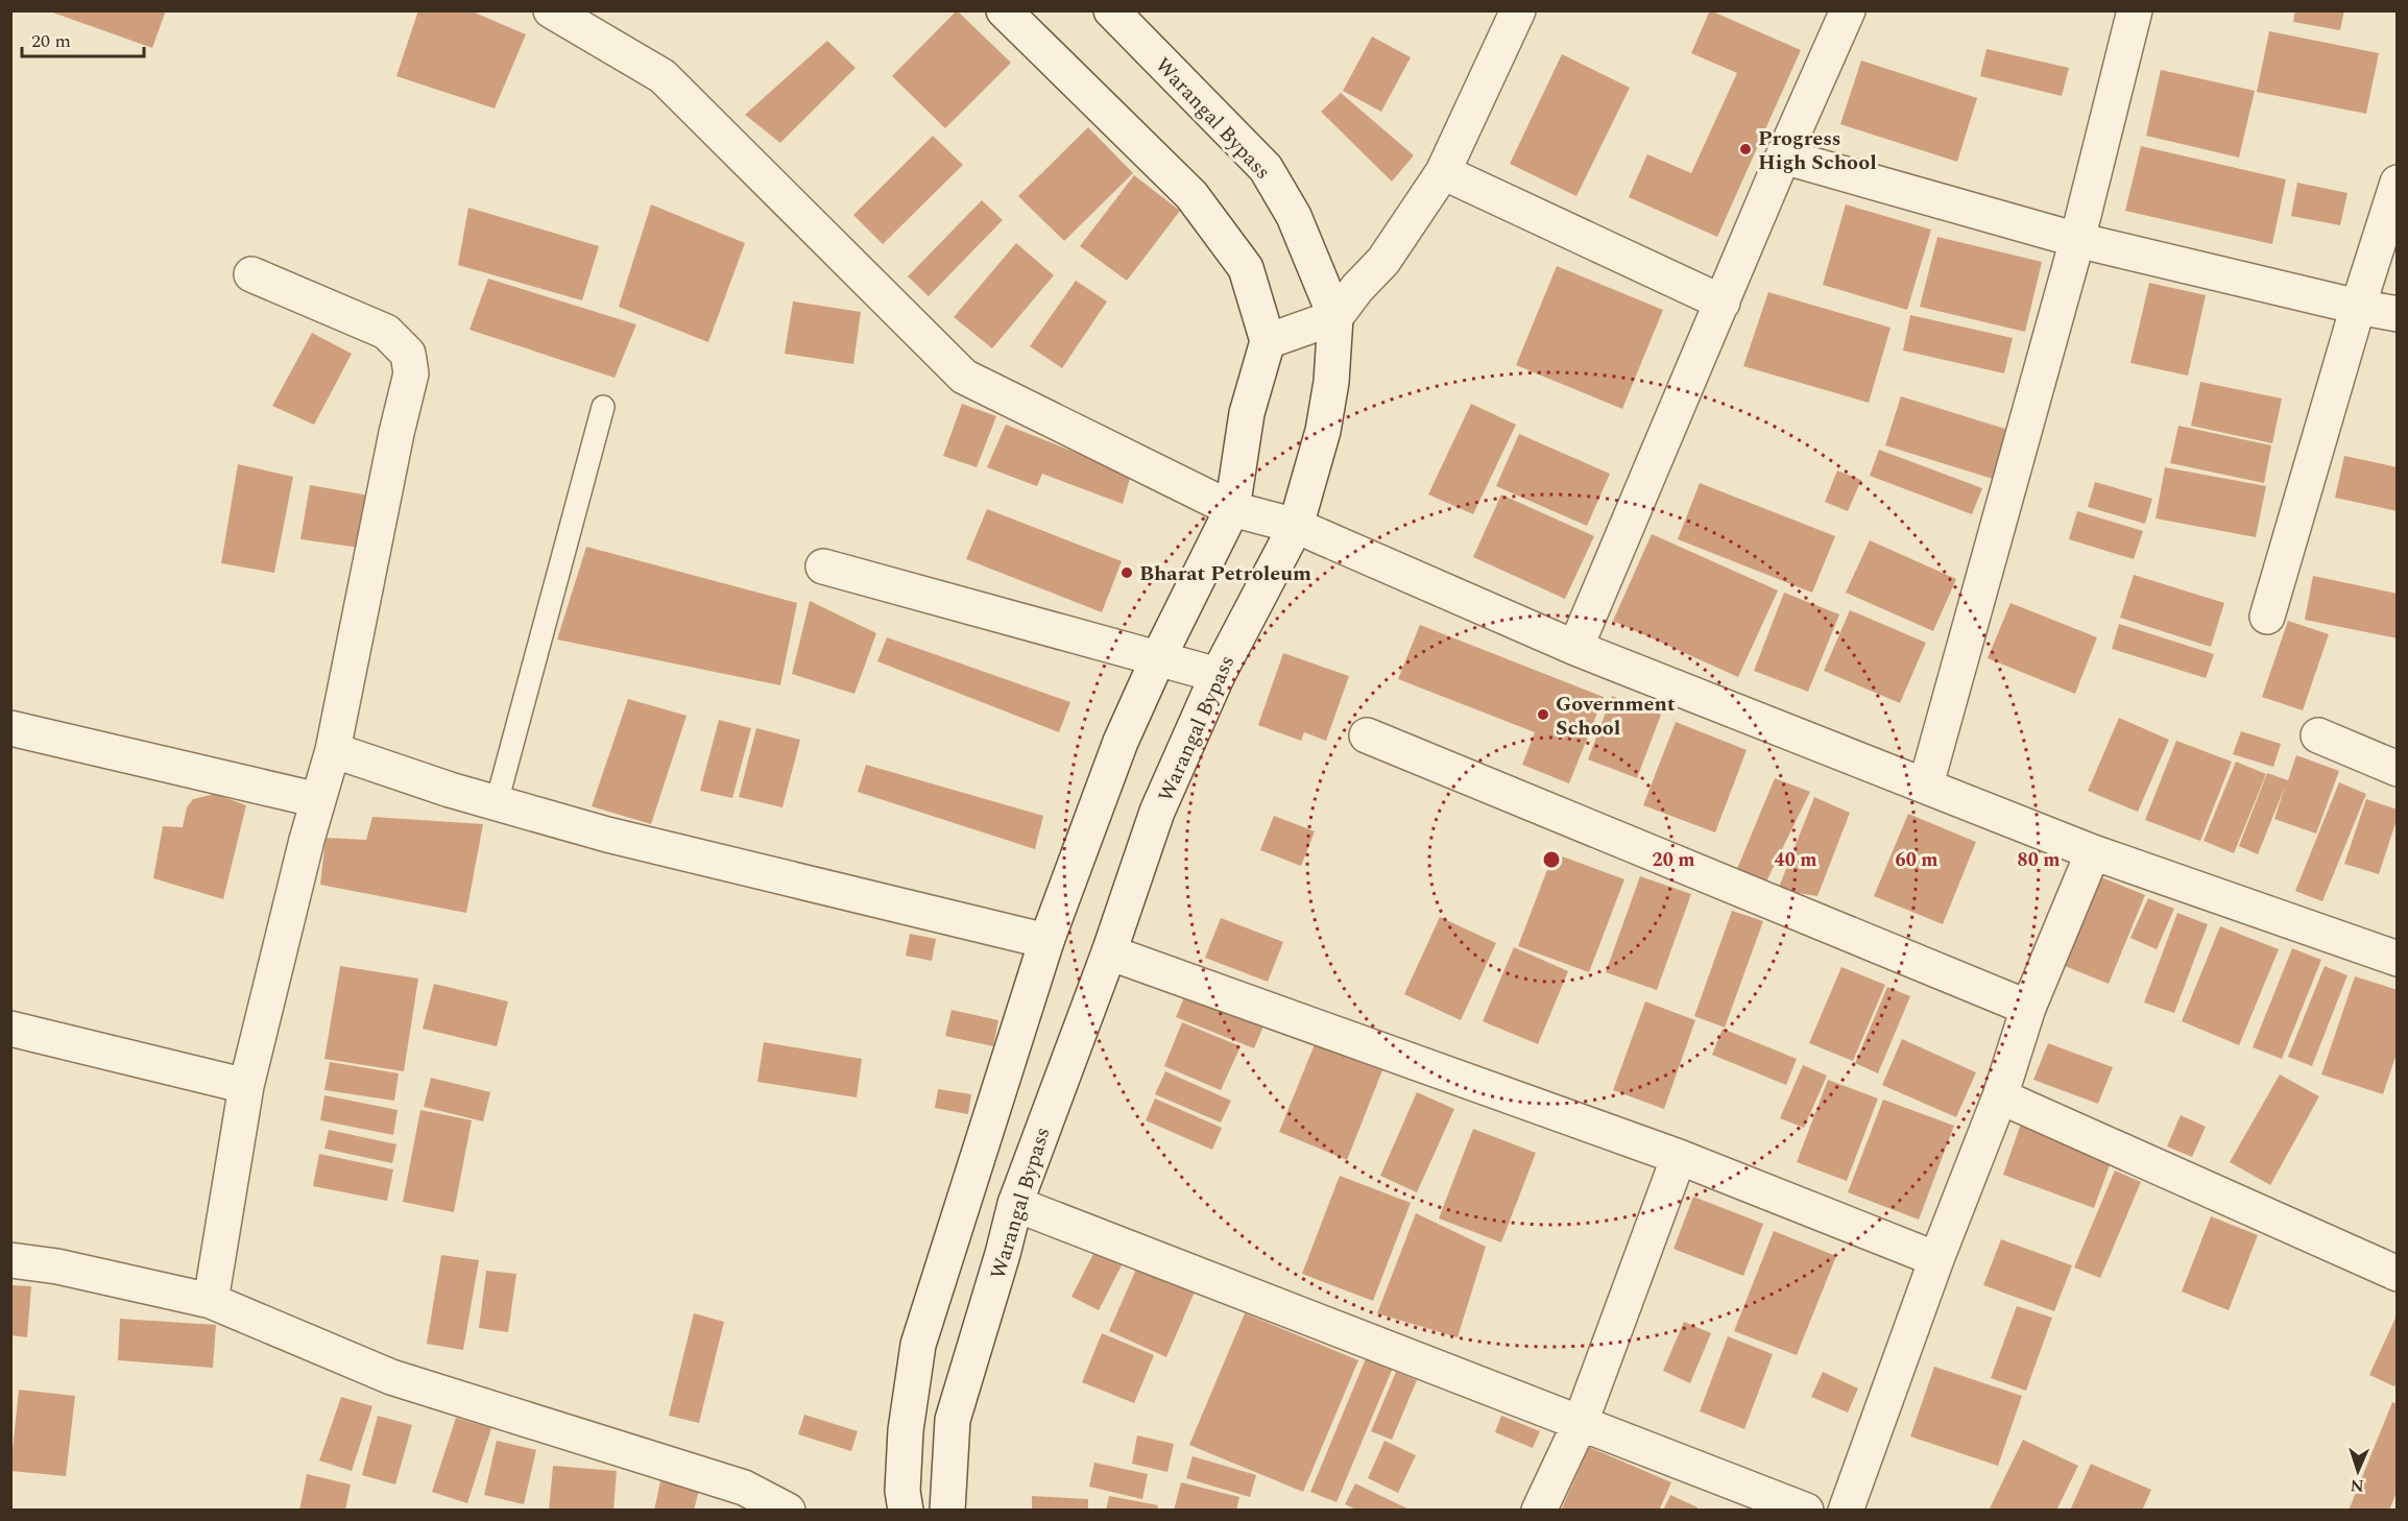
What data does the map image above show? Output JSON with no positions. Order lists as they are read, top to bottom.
{
  "streets": {
    "street": ["Warangal Bypass"]
  },
  "places": ["Progress High School", "Bharat Petroleum", "Government School"],
  "scale_bar": "20 m",
  "north": "bottom",
  "rings": [
    "20 m",
    "40 m",
    "60 m",
    "80 m"
  ]
}
